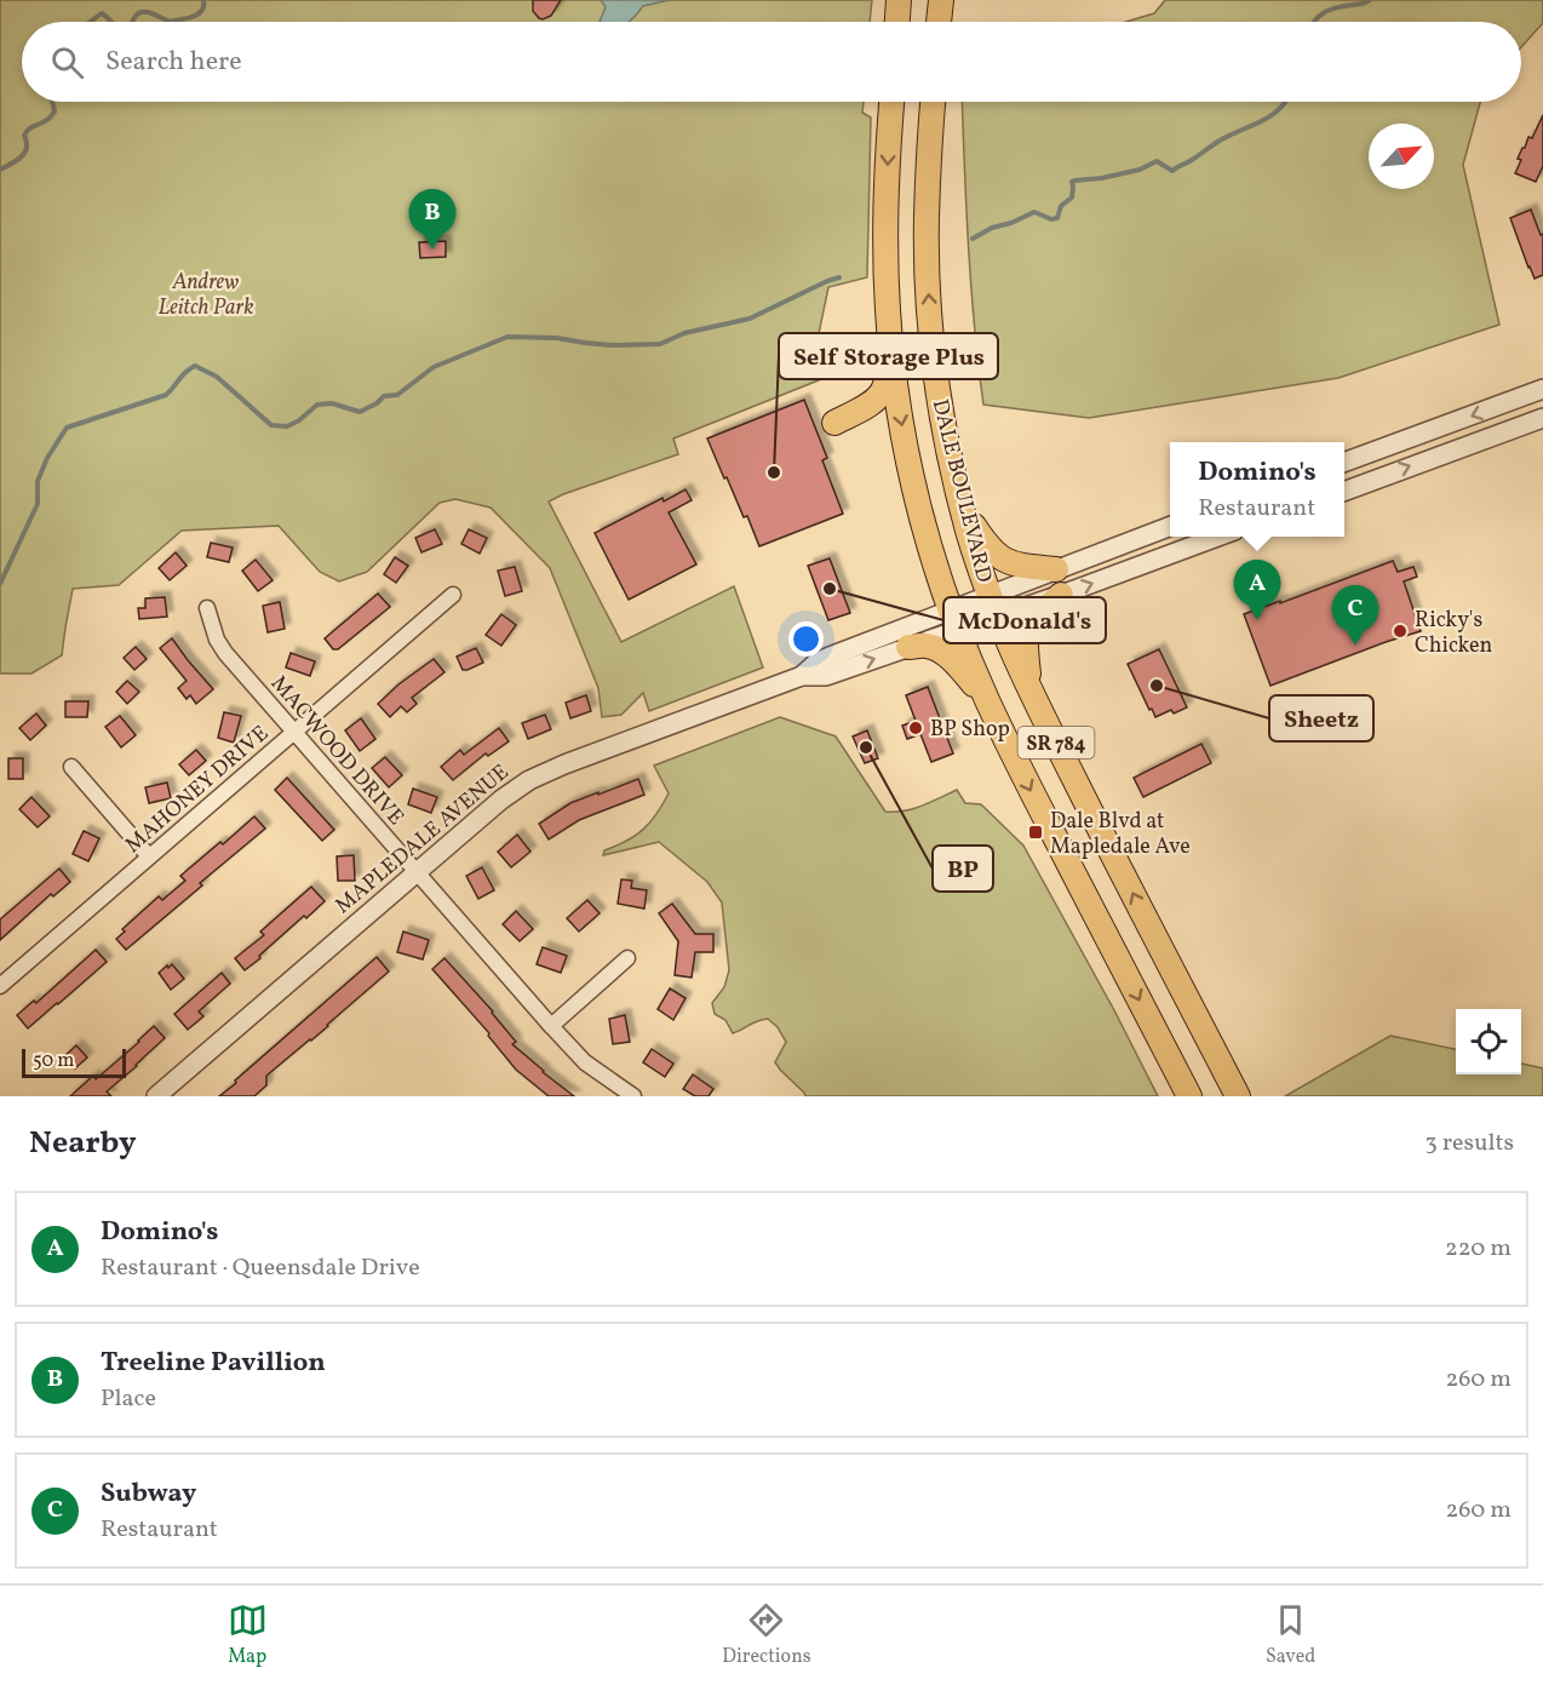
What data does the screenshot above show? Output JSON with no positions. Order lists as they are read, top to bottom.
{
  "streets": {
    "main road": ["DALE BOULEVARD", "SR 784"],
    "street": ["MACWOOD DRIVE", "MAHONEY DRIVE", "MAPLEDALE AVENUE"]
  },
  "crossings": [
    ["DALE BOULEVARD", "MAPLEDALE AVENUE"],
    ["MACWOOD DRIVE", "MAHONEY DRIVE"],
    ["MACWOOD DRIVE", "MAPLEDALE AVENUE"]
  ],
  "parks": ["Andrew Leitch Park"],
  "places": {
    "other": [
      "Self Storage Plus",
      "McDonald's",
      "Ricky's Chicken",
      "Sheetz",
      "BP Shop",
      "BP"
    ],
    "transit": ["Dale Blvd at Mapledale Ave"]
  },
  "scale_bar": "50 m",
  "north": "top right",
  "page": {
    "search": "Search here",
    "pins": ["B", "A", "C"],
    "popup": ["Domino's", "Restaurant"],
    "scale": "50 m",
    "heading": ["Nearby", "3 results"],
    "list": [
      {
        "mark": "A",
        "name": "Domino's",
        "note": "Restaurant · Queensdale Drive",
        "value": "220 m"
      },
      {
        "mark": "B",
        "name": "Treeline Pavillion",
        "note": "Place",
        "value": "260 m"
      },
      {
        "mark": "C",
        "name": "Subway",
        "note": "Restaurant",
        "value": "260 m"
      }
    ],
    "nav": ["Map", "Directions", "Saved"]
  }
}
